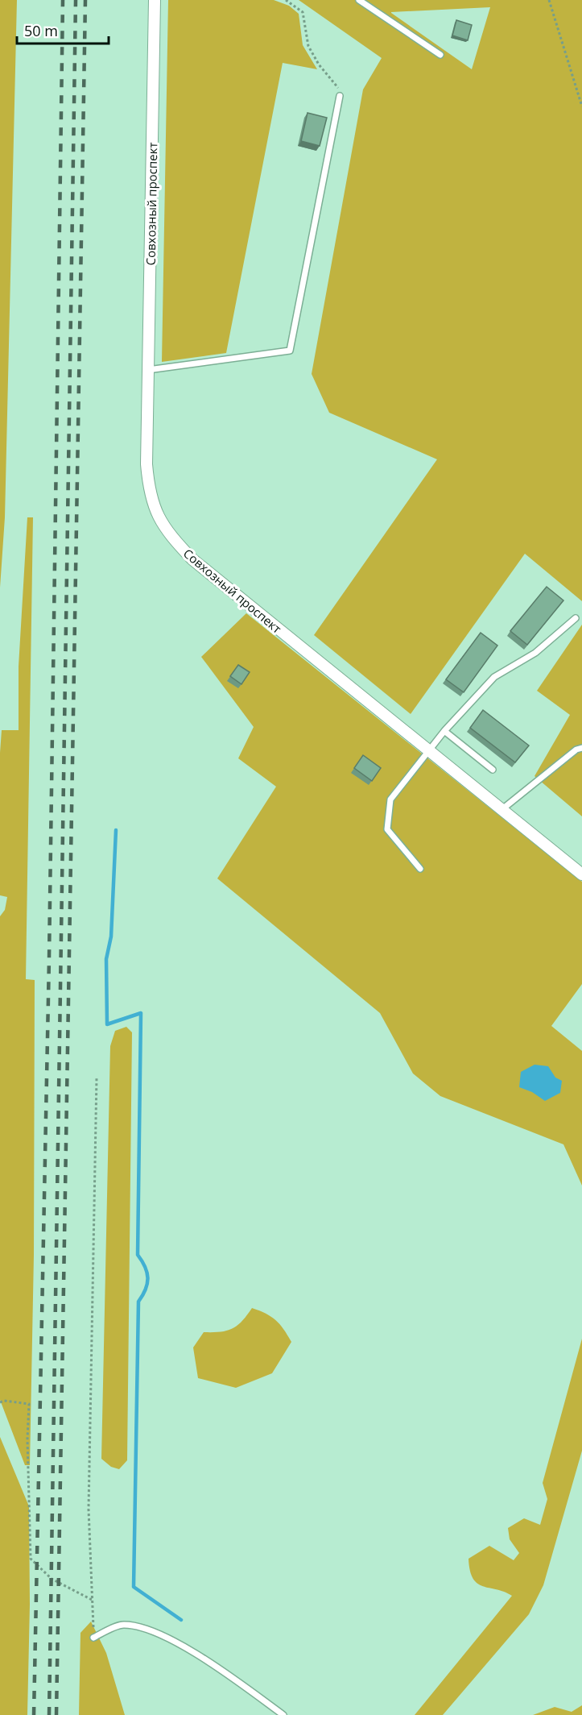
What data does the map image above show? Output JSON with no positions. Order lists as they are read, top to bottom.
{
  "streets": {
    "street": ["Совхозный проспект"]
  },
  "scale_bar": "50 m"
}
